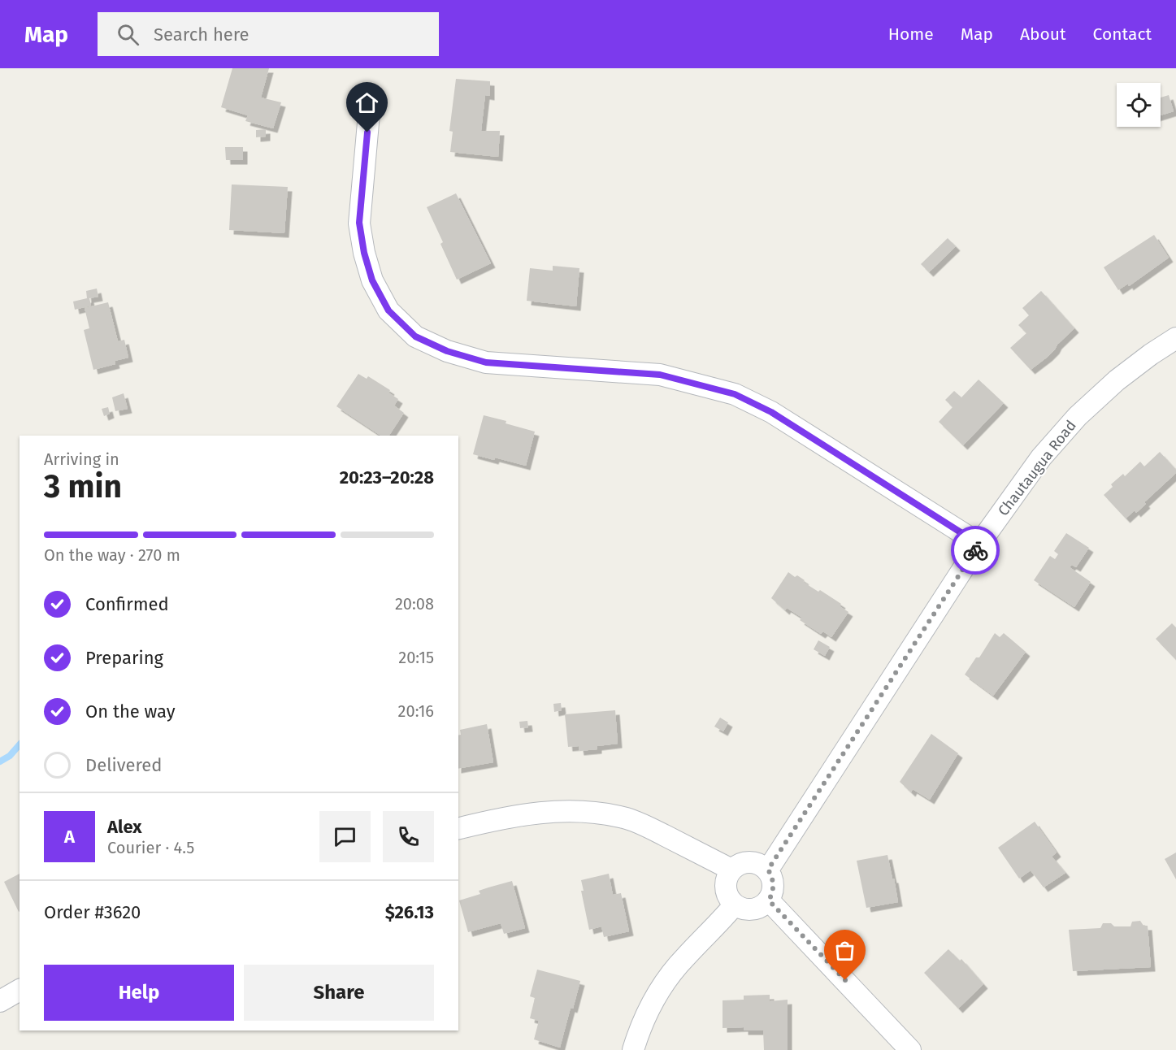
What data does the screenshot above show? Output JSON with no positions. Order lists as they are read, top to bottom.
{
  "streets": {
    "street": ["Chautaugua Road"]
  },
  "page": {
    "header": "Map",
    "search": "Search here",
    "nav": [
      "Home",
      "Map",
      "About",
      "Contact"
    ],
    "heading": ["3 min", "Arriving in", "20:23–20:28"],
    "panel": [
      "Alex",
      "Courier · 4.5",
      "Order #3620",
      "$26.13"
    ],
    "bar": "On the way · 270 m",
    "list": [
      ["Confirmed", "20:08"],
      ["Preparing", "20:15"],
      ["On the way", "20:16"],
      "Delivered"
    ],
    "round": "A",
    "buttons": ["Help", "Share"]
  }
}
